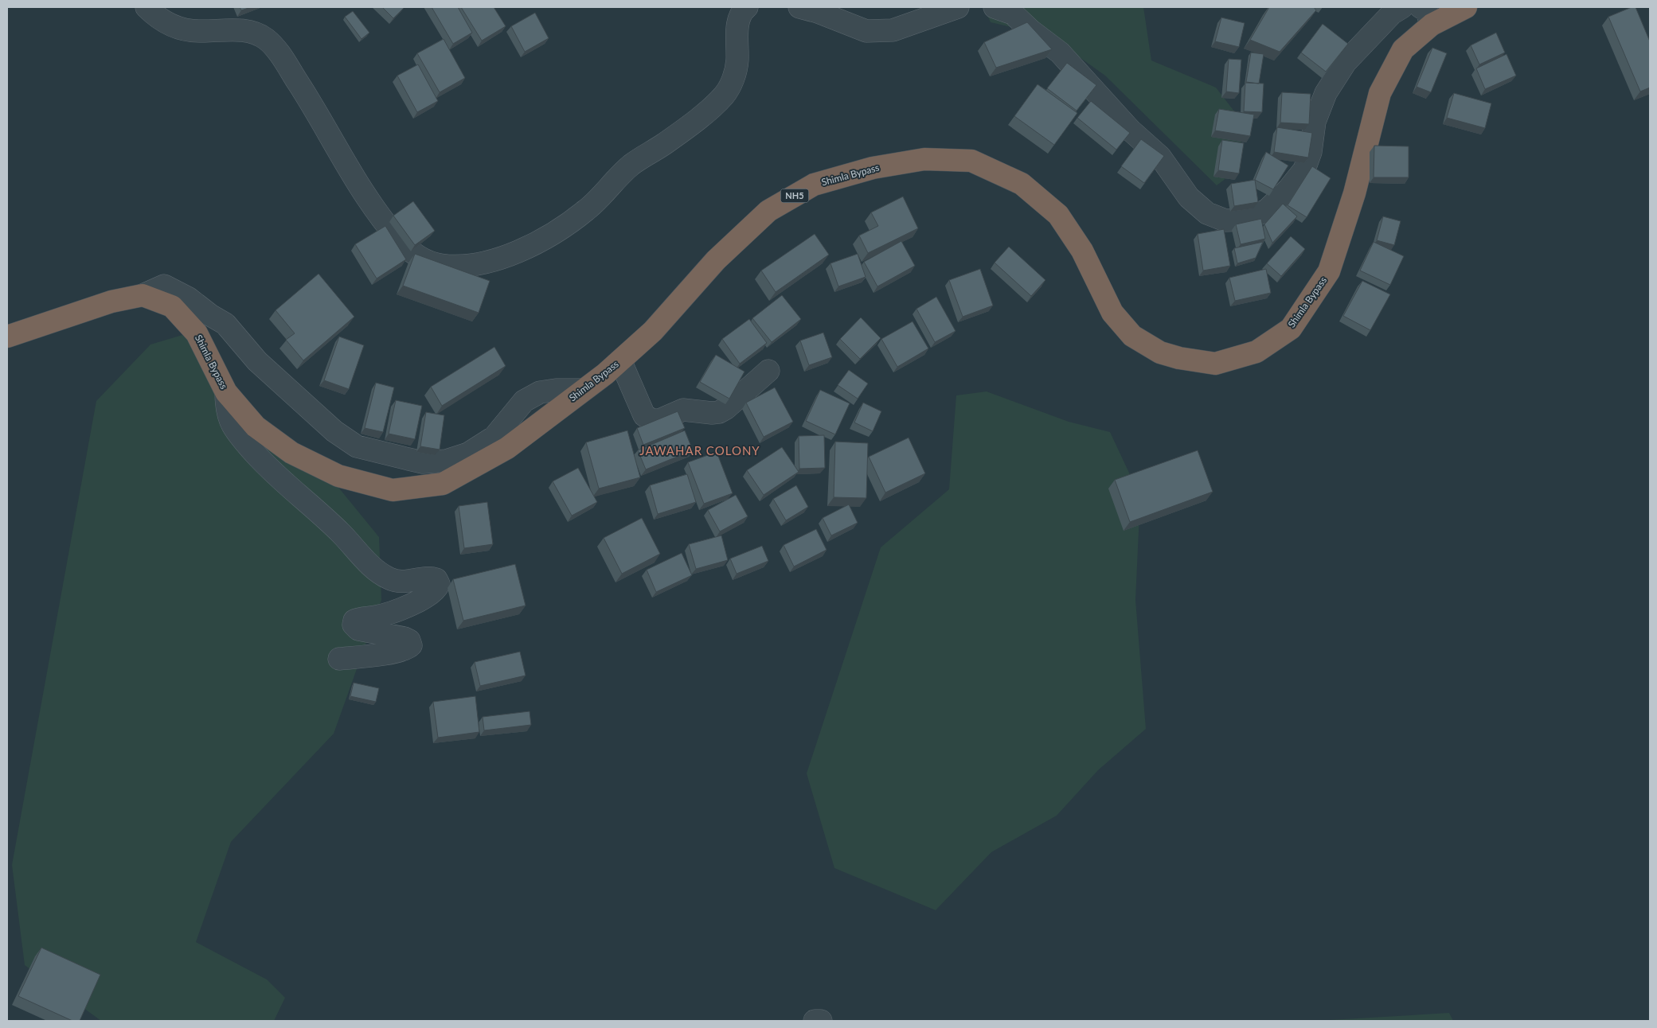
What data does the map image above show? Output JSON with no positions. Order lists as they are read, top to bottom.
{
  "streets": {
    "highway": ["Shimla Bypass", "NH5"]
  },
  "districts": ["JAWAHAR COLONY"]
}
